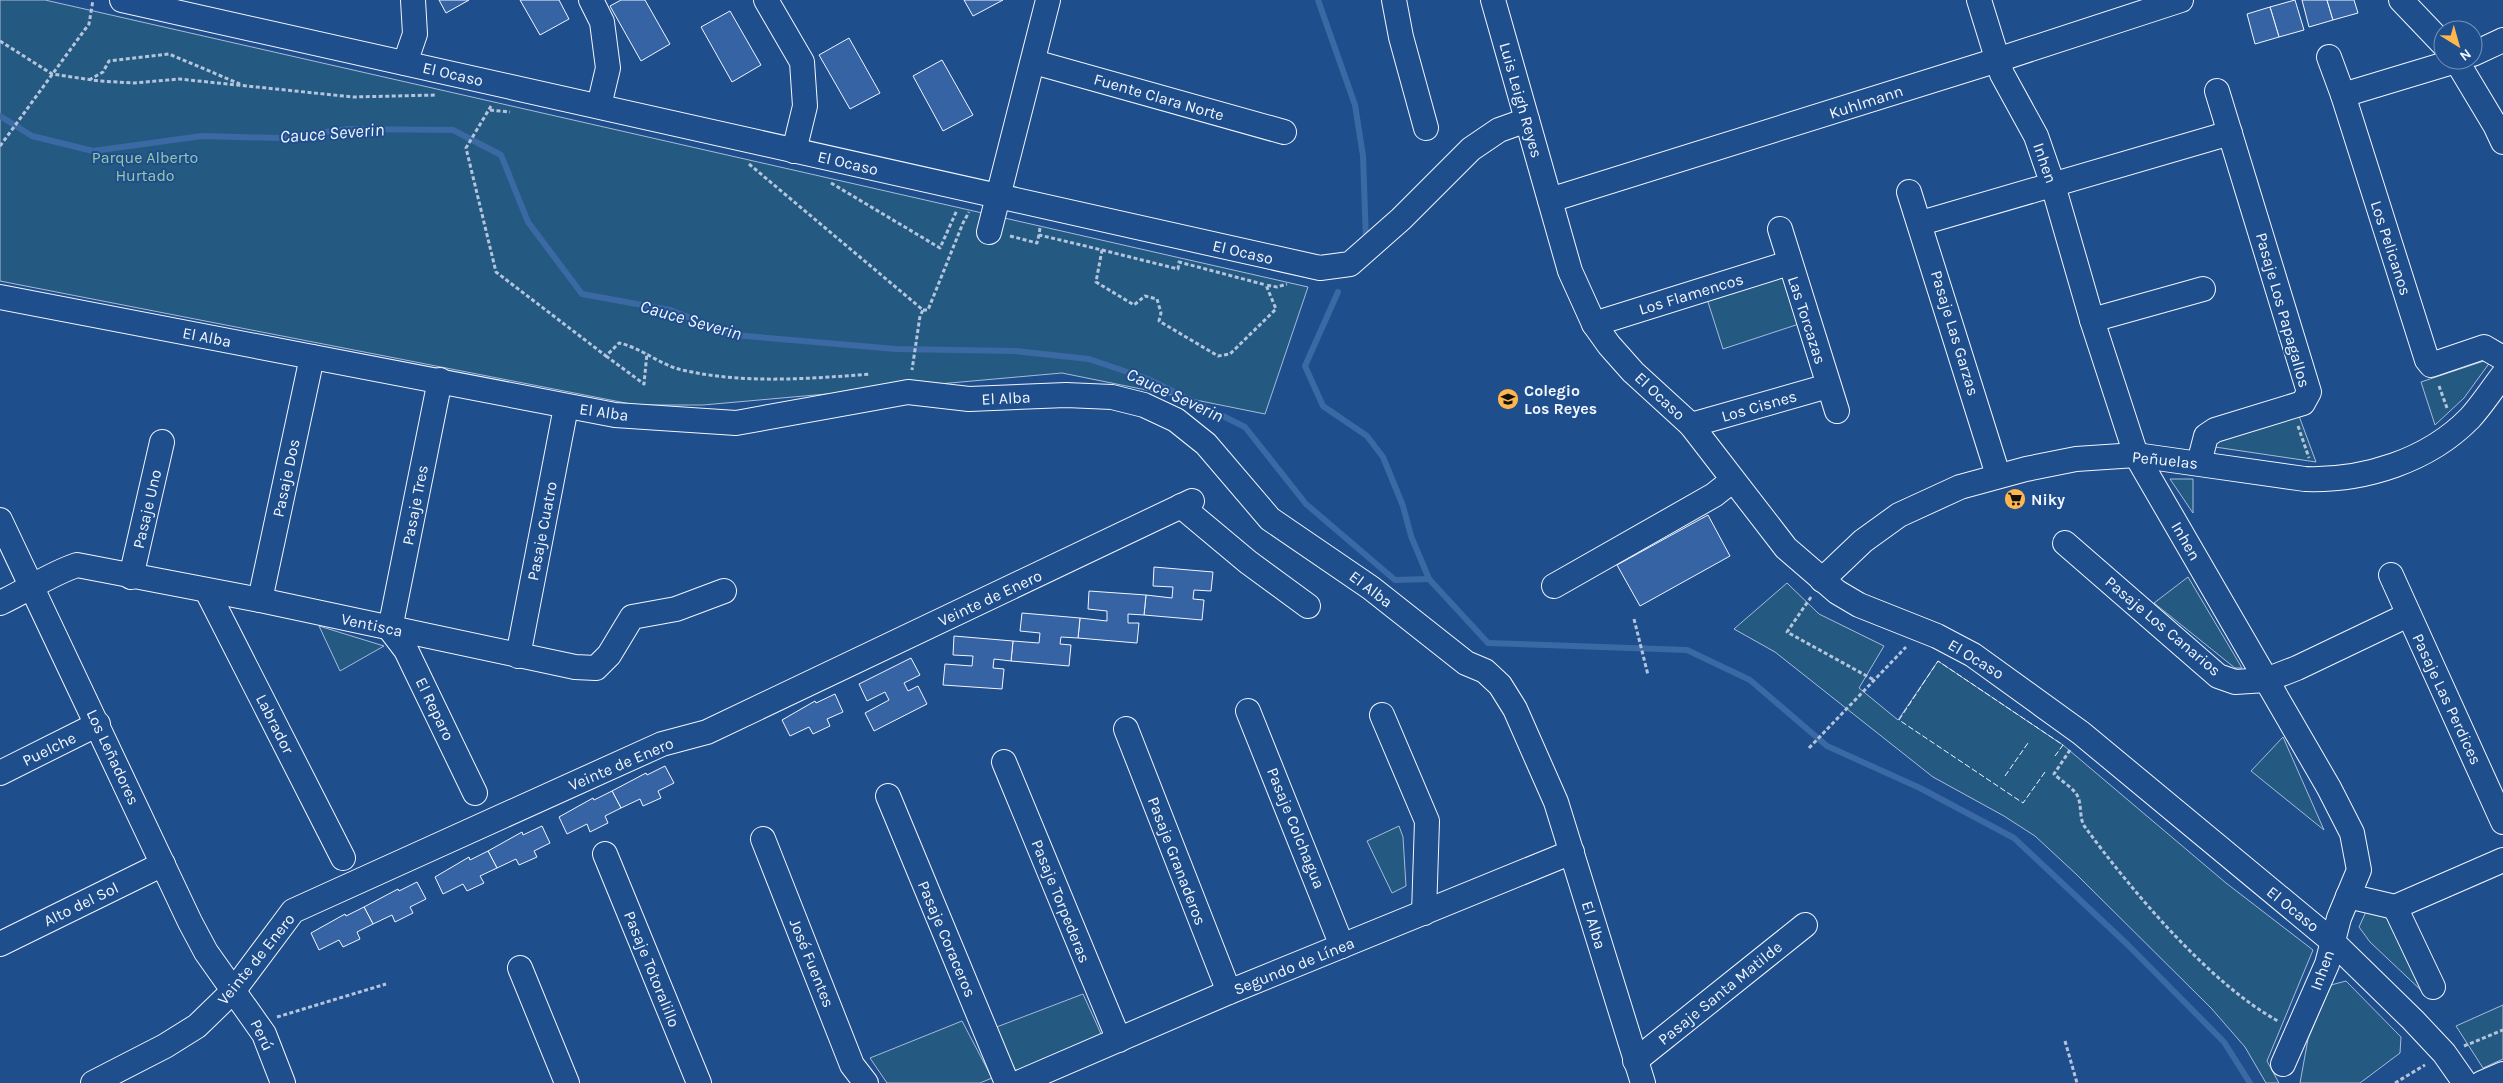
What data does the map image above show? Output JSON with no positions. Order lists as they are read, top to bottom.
{
  "streets": {
    "street": [
      "El Ocaso",
      "Fuente Clara Norte",
      "Luis Leigh Reyes",
      "Kuhlmann",
      "Inhen",
      "Los Pelicanos",
      "Los Flamencos",
      "Pasaje Los Papagallos",
      "Las Torcazas",
      "Pasaje Las Garzas",
      "El Alba",
      "Los Cisnes",
      "Peñuelas",
      "Pasaje Dos",
      "Pasaje Tres",
      "Pasaje Uno",
      "Pasaje Cuatro",
      "Veinte de Enero",
      "Ventisca",
      "Pasaje Los Canarios",
      "Pasaje Las Perdices",
      "El Reparo",
      "Labrador",
      "Puelche",
      "Los Leñadores",
      "Pasaje Colchagua",
      "Pasaje Granaderos",
      "Pasaje Torpederas",
      "Alto del Sol",
      "Pasaje Coraceros",
      "José Fuentes",
      "Segundo de Línea",
      "Pasaje Totoralillo",
      "Pasaje Santa Matilde",
      "Perú"
    ]
  },
  "crossings": [
    ["El Ocaso", "Luis Leigh Reyes"],
    ["El Ocaso", "Kuhlmann"],
    ["El Ocaso", "Inhen"],
    ["El Ocaso", "Los Flamencos"],
    ["El Ocaso", "Los Cisnes"],
    ["El Ocaso", "Peñuelas"],
    ["Luis Leigh Reyes", "Kuhlmann"],
    ["Kuhlmann", "Inhen"],
    ["Inhen", "Peñuelas"],
    ["Inhen", "Pasaje Los Canarios"],
    ["Los Flamencos", "Las Torcazas"],
    ["Pasaje Los Papagallos", "Peñuelas"],
    ["Las Torcazas", "Los Cisnes"],
    ["Pasaje Las Garzas", "Peñuelas"],
    ["El Alba", "Pasaje Dos"],
    ["El Alba", "Pasaje Tres"],
    ["El Alba", "Pasaje Cuatro"],
    ["El Alba", "Segundo de Línea"],
    ["El Alba", "Pasaje Santa Matilde"],
    ["Pasaje Dos", "Ventisca"],
    ["Pasaje Tres", "Ventisca"],
    ["Pasaje Tres", "El Reparo"],
    ["Pasaje Uno", "Ventisca"],
    ["Pasaje Cuatro", "Ventisca"],
    ["Veinte de Enero", "Los Leñadores"],
    ["Veinte de Enero", "Perú"],
    ["Ventisca", "El Reparo"],
    ["Ventisca", "Labrador"],
    ["Ventisca", "Los Leñadores"],
    ["Pasaje Los Canarios", "Pasaje Las Perdices"],
    ["Puelche", "Los Leñadores"],
    ["Los Leñadores", "Alto del Sol"],
    ["Los Leñadores", "Perú"],
    ["Pasaje Colchagua", "Segundo de Línea"],
    ["Pasaje Granaderos", "Segundo de Línea"],
    ["Pasaje Torpederas", "Segundo de Línea"]
  ],
  "water": ["Cauce Severin"],
  "parks": ["Parque Alberto Hurtado"],
  "places": {
    "school or university": ["Colegio Los Reyes"],
    "supermarket": ["Niky"]
  },
  "north": "bottom right"
}
